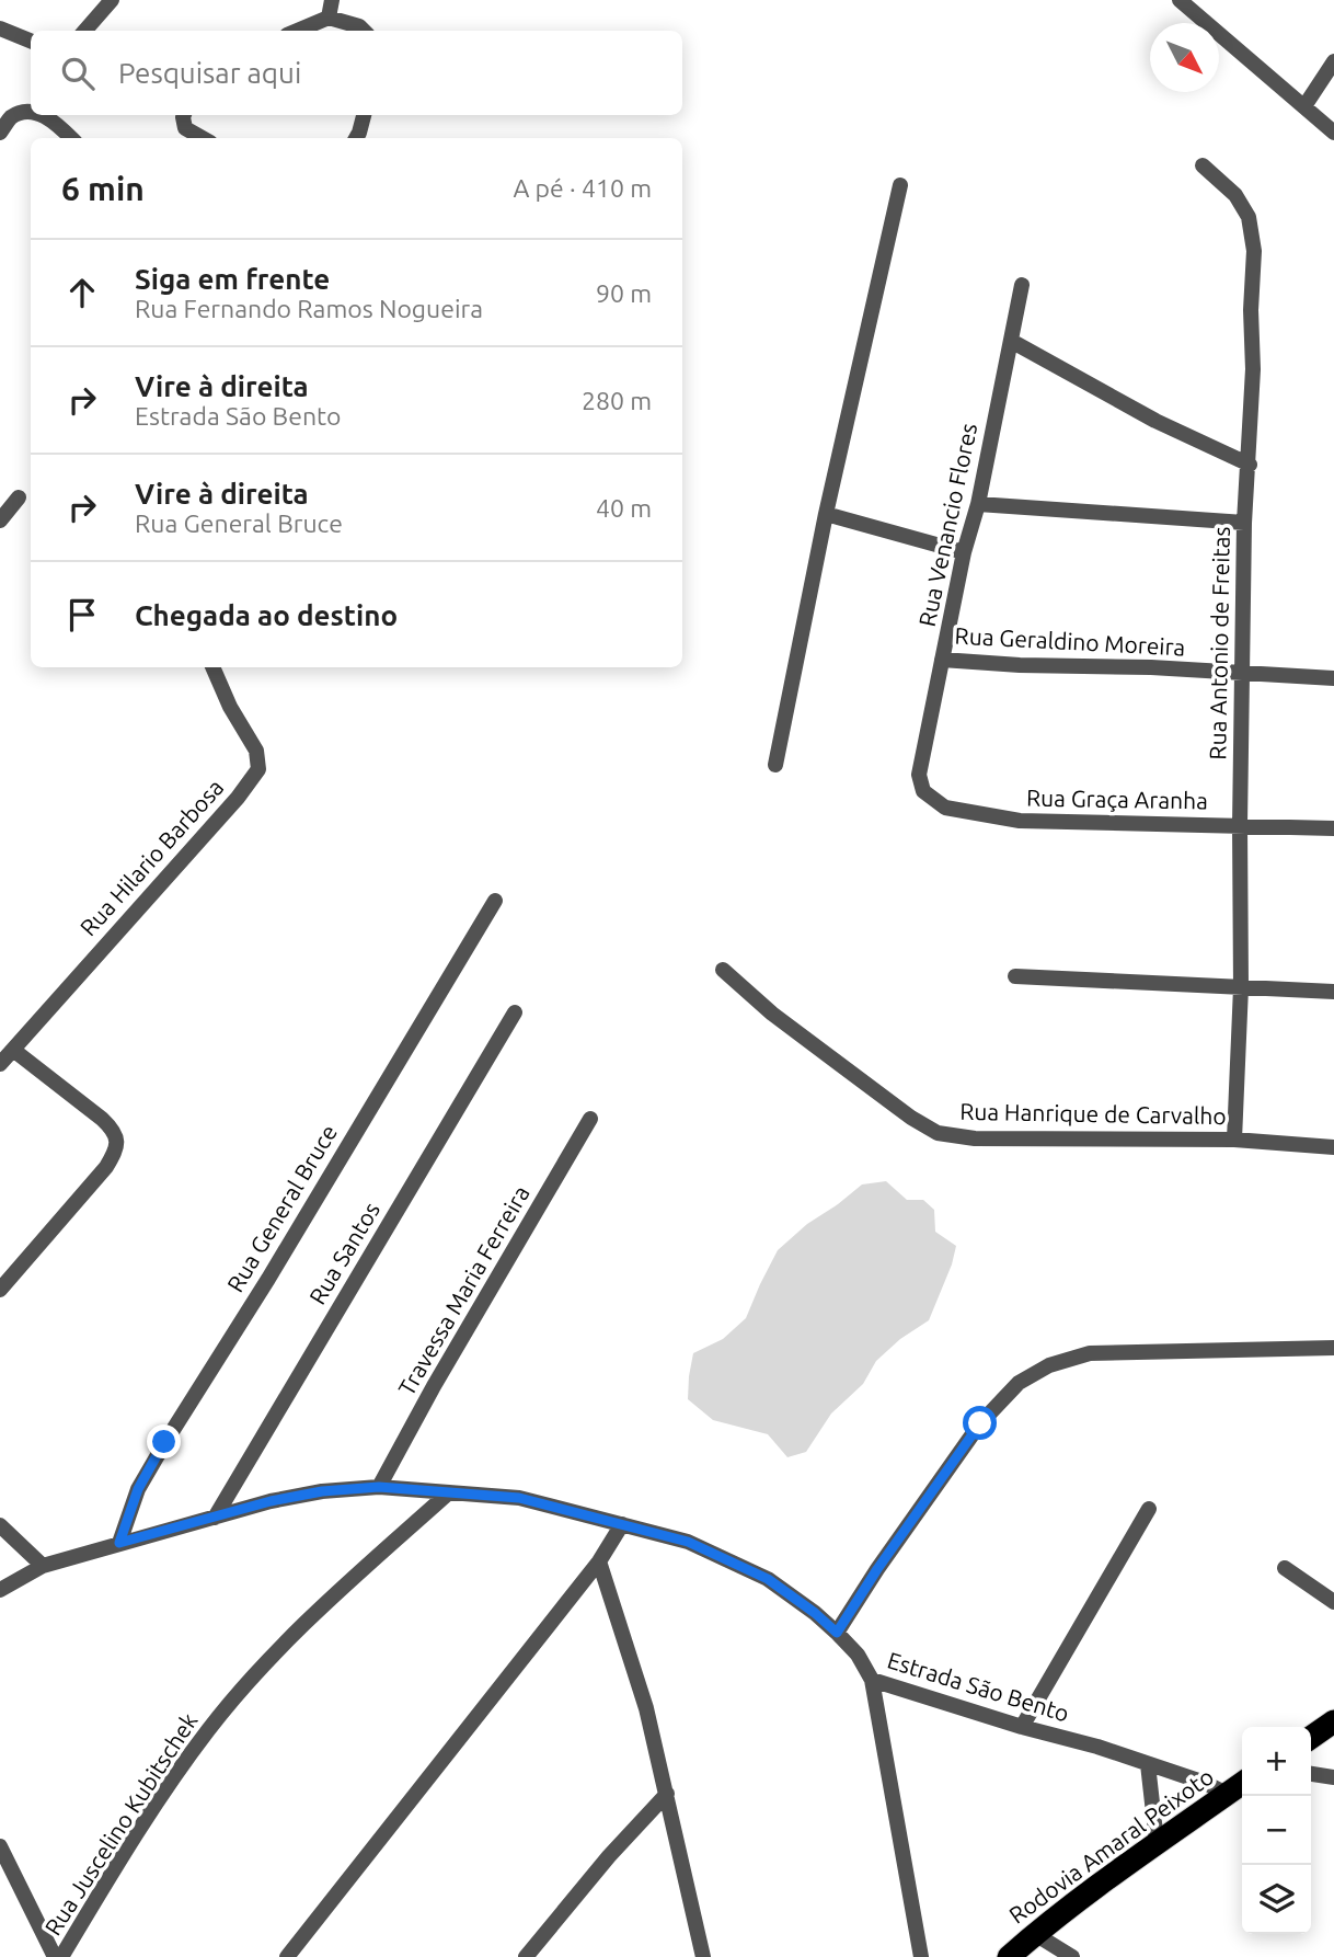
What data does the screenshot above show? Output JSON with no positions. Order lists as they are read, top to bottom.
{
  "streets": {
    "highway": ["Rodovia Amaral Peixoto"],
    "street": [
      "Rua Venancio Flores",
      "Rua Geraldino Moreira",
      "Rua Antonio de Freitas",
      "Rua Graça Aranha",
      "Rua Hilario Barbosa",
      "Rua Hanrique de Carvalho",
      "Rua General Bruce",
      "Rua Santos",
      "Travessa Maria Ferreira",
      "Estrada São Bento",
      "Rua Juscelino Kubitschek"
    ]
  },
  "crossings": [
    ["Rua Venancio Flores", "Rua Geraldino Moreira"],
    ["Rua Venancio Flores", "Rua Graça Aranha"],
    ["Rua Geraldino Moreira", "Rua Antonio de Freitas"],
    ["Rua Antonio de Freitas", "Rua Graça Aranha"],
    ["Rua Antonio de Freitas", "Rua Hanrique de Carvalho"],
    ["Rua General Bruce", "Estrada São Bento"],
    ["Rua Santos", "Estrada São Bento"],
    ["Travessa Maria Ferreira", "Estrada São Bento"],
    ["Estrada São Bento", "Rua Juscelino Kubitschek"],
    ["Estrada São Bento", "Rodovia Amaral Peixoto"]
  ],
  "north": "bottom right",
  "page": {
    "search": "Pesquisar aqui",
    "heading": ["6 min", "A pé · 410 m"],
    "list": [
      ["Siga em frente", "Rua Fernando Ramos Nogueira", "90 m"],
      ["Vire à direita", "Estrada São Bento", "280 m"],
      ["Vire à direita", "Rua General Bruce", "40 m"],
      "Chegada ao destino"
    ],
    "map_buttons": ["+", "−"]
  }
}
